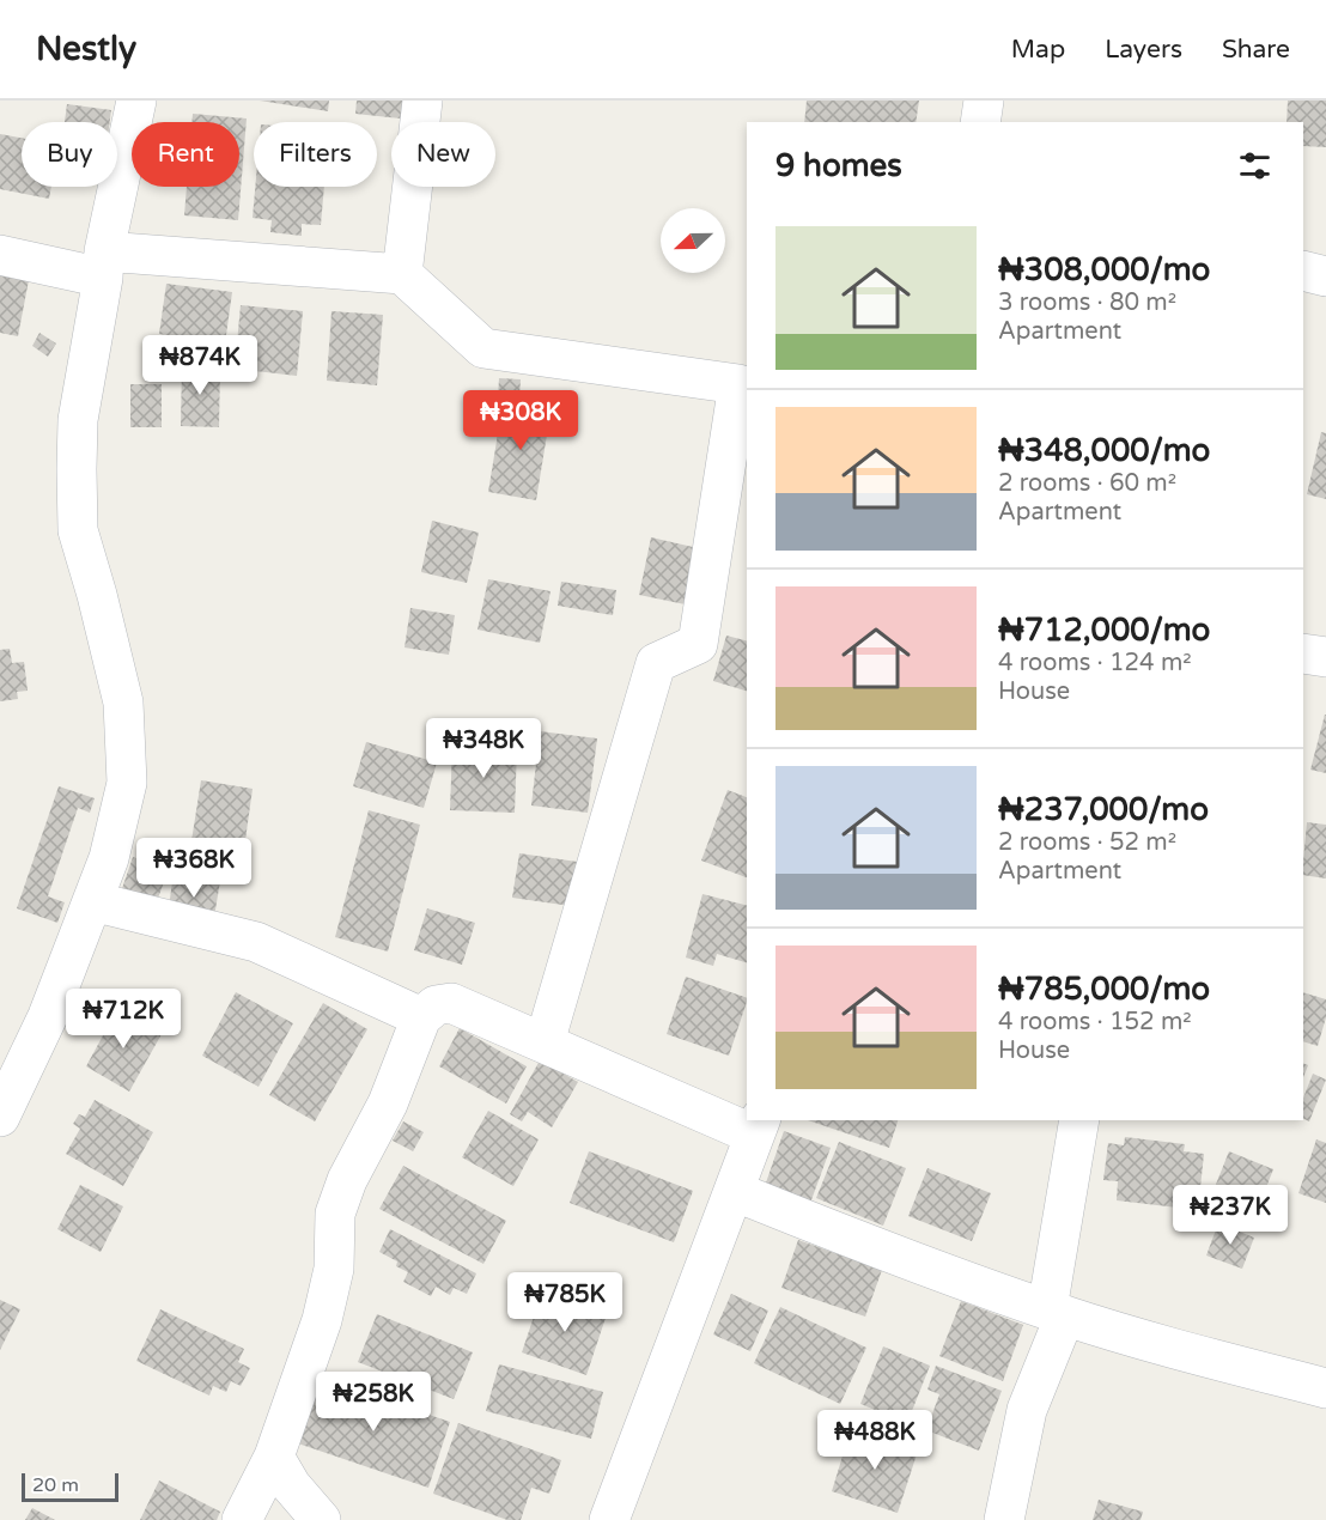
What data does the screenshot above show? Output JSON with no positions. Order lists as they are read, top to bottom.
{
  "scale_bar": "20 m",
  "north": "left",
  "page": {
    "header": "Nestly",
    "nav": ["Map", "Layers", "Share"],
    "chip": [
      "Buy",
      "Rent",
      "Filters",
      "New"
    ],
    "heading": "9 homes",
    "list": [
      {
        "name": "₦308,000/mo",
        "note": "3 rooms · 80 m² · Apartment"
      },
      {
        "name": "₦348,000/mo",
        "note": "2 rooms · 60 m² · Apartment"
      },
      {
        "name": "₦712,000/mo",
        "note": "4 rooms · 124 m² · House"
      },
      {
        "name": "₦237,000/mo",
        "note": "2 rooms · 52 m² · Apartment"
      },
      {
        "name": "₦785,000/mo",
        "note": "4 rooms · 152 m² · House"
      }
    ],
    "price": [
      "₦874K",
      "₦308K",
      "₦348K",
      "₦368K",
      "₦712K",
      "₦237K",
      "₦785K",
      "₦258K",
      "₦488K"
    ],
    "scale": "20 m"
  }
}
